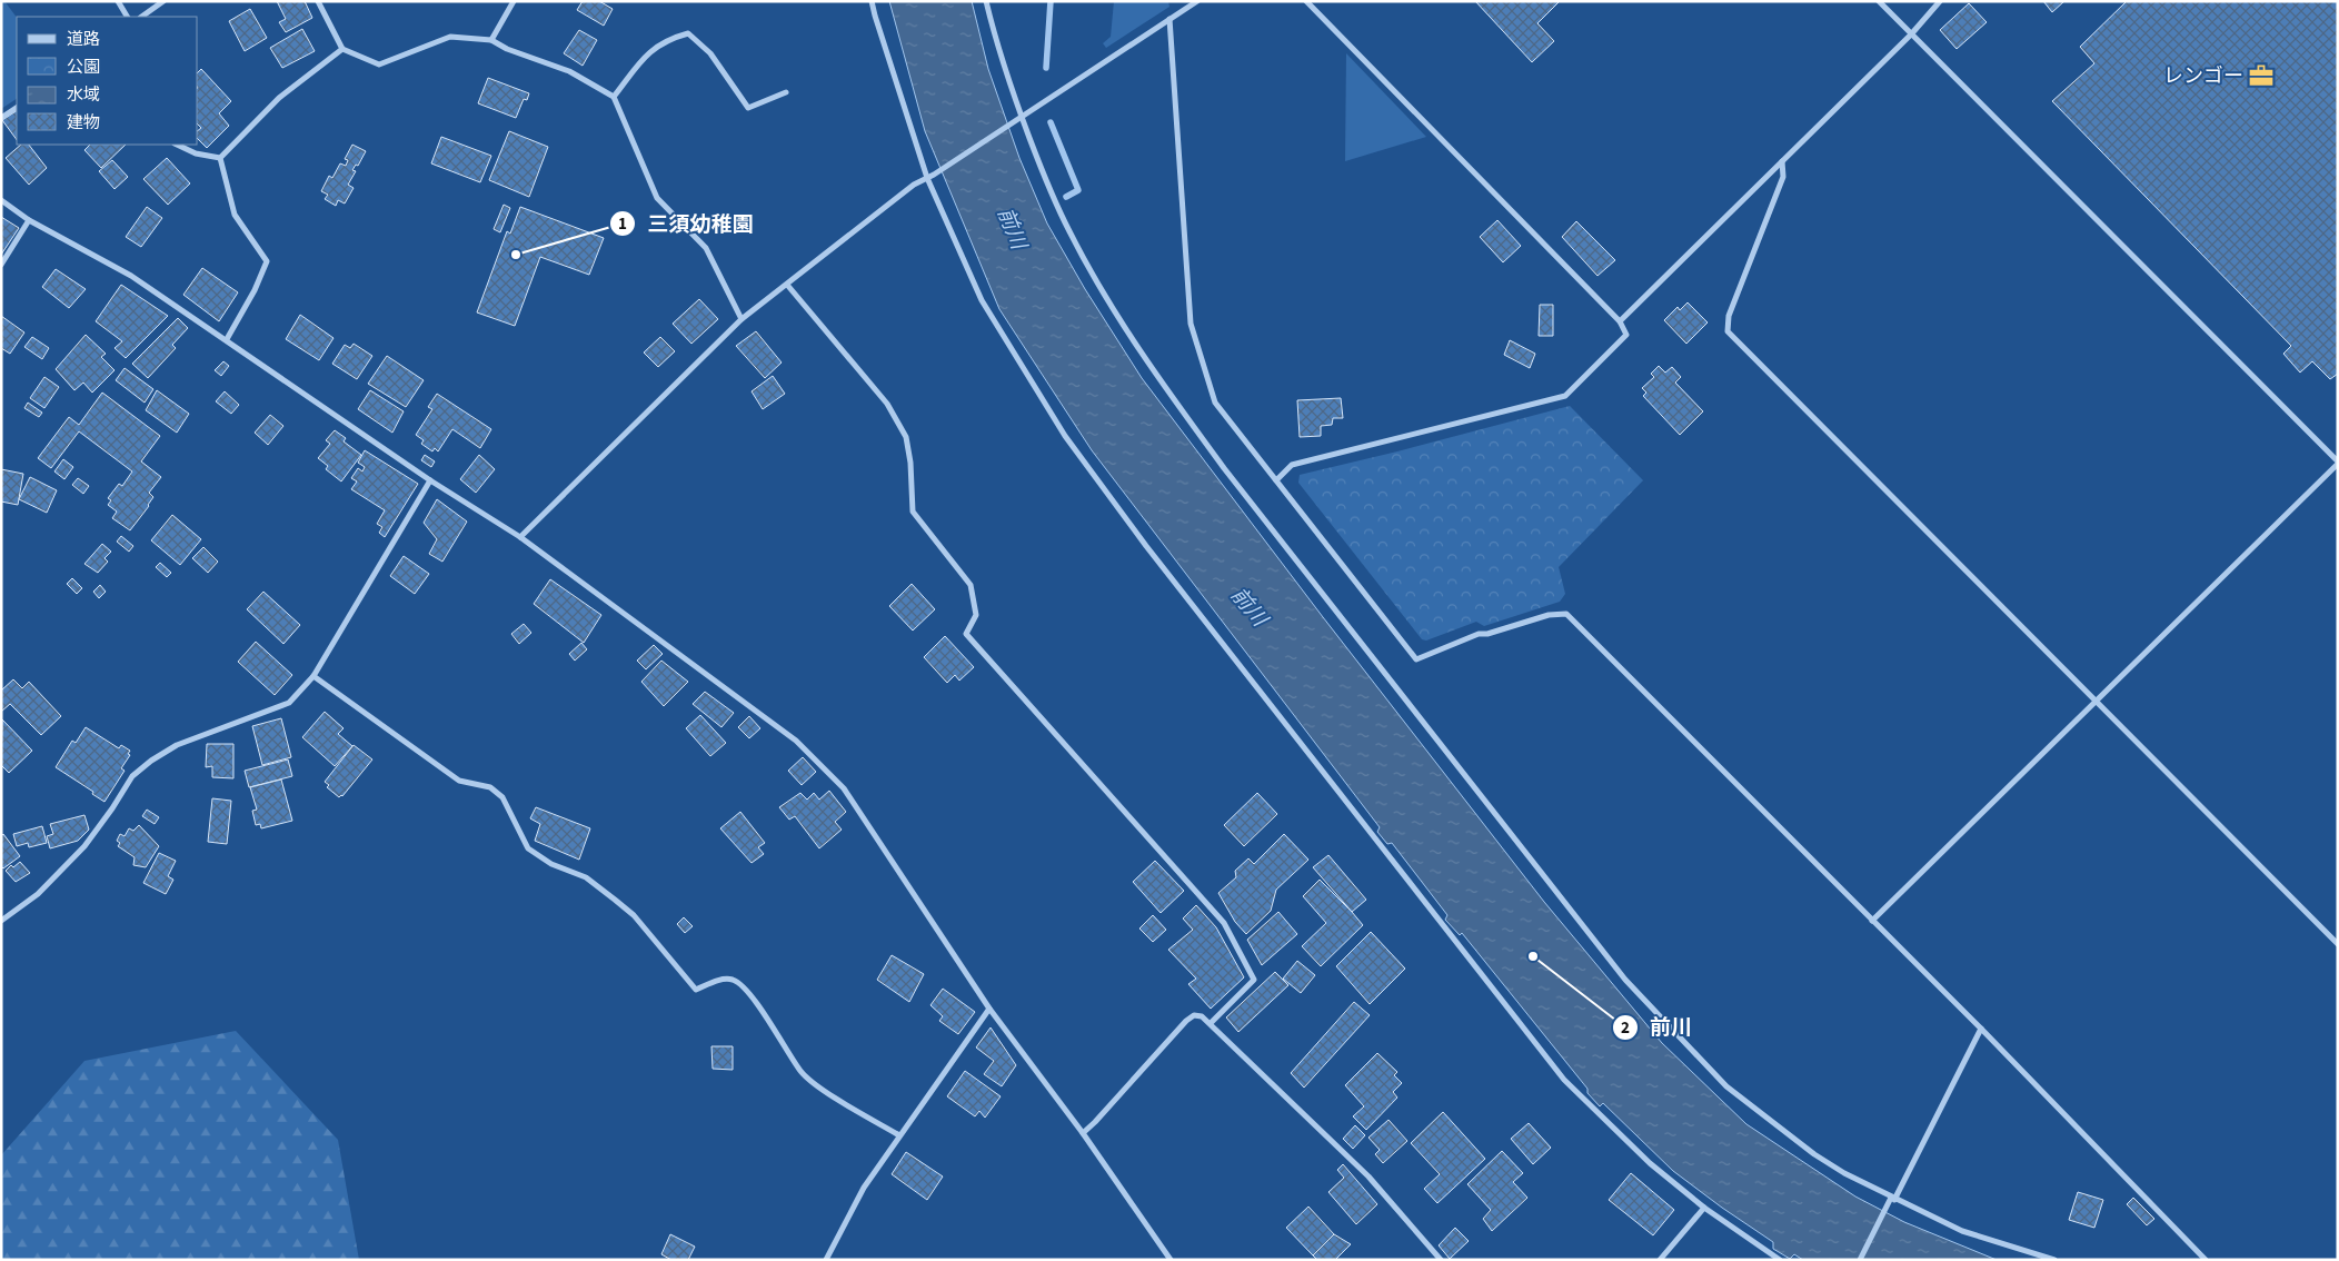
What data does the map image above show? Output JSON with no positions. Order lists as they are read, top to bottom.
{
  "water": ["前川"],
  "places": {
    "office": ["レンゴー"],
    "other": ["三須幼稚園", "前川"]
  },
  "legend": [
    "道路",
    "公園",
    "水域",
    "建物"
  ]
}
